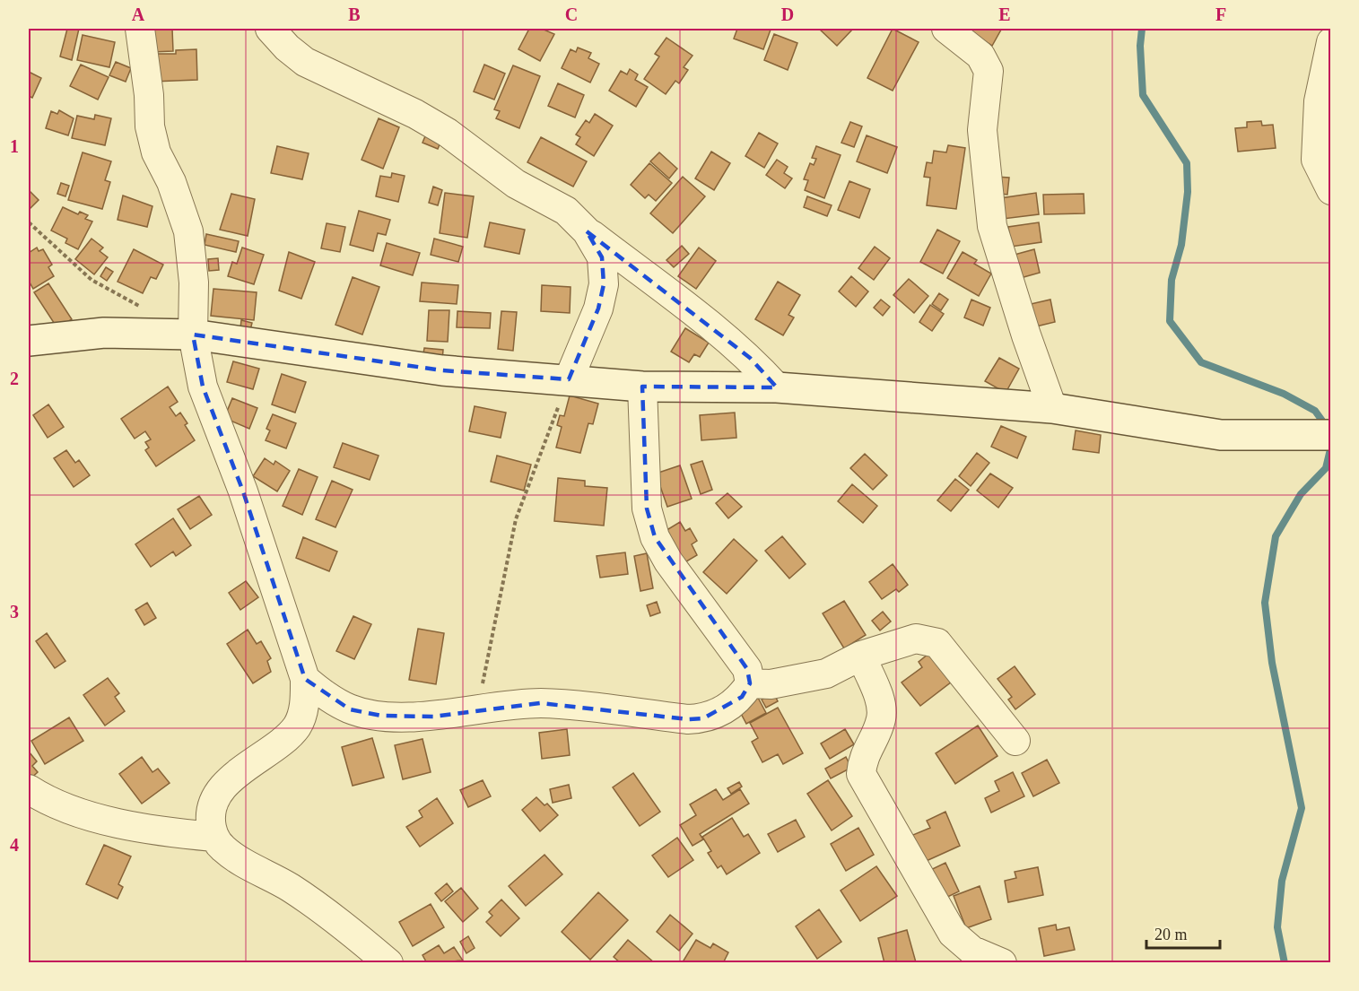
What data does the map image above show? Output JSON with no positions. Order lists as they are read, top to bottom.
{
  "scale_bar": "20 m",
  "grid": {
    "columns": [
      "A",
      "B",
      "C",
      "D",
      "E",
      "F"
    ],
    "rows": [
      "1",
      "2",
      "3",
      "4"
    ]
  }
}
